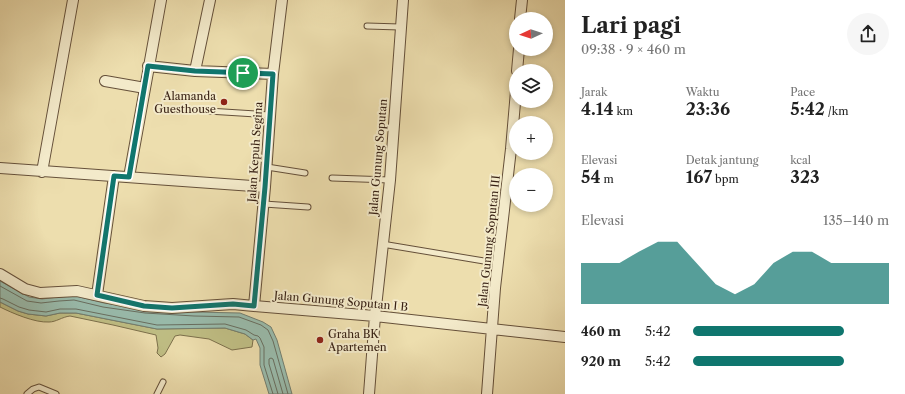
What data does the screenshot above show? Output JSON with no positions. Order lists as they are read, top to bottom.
{
  "streets": {
    "street": [
      "Jalan Kepuh Segina",
      "Jalan Gunung Soputan",
      "Jalan Gunung Soputan III",
      "Jalan Gunung Soputan I B"
    ]
  },
  "crossings": [
    ["Jalan Kepuh Segina", "Jalan Gunung Soputan I B"],
    ["Jalan Gunung Soputan", "Jalan Gunung Soputan I B"],
    ["Jalan Gunung Soputan III", "Jalan Gunung Soputan I B"]
  ],
  "places": ["Alamanda Guesthouse", "Graha BK Apartemen"],
  "north": "left",
  "page": {
    "heading": ["Lari pagi", "09:38 · 9 × 460 m"],
    "map_buttons": ["+", "−"],
    "stats": [
      ["Jarak", "4.14 km"],
      ["Waktu", "23:36"],
      ["Pace", "5:42 /km"],
      ["Elevasi", "54 m"],
      ["Detak jantung", "167 bpm"],
      ["kcal", "323"]
    ],
    "chart": ["Elevasi", "135–140 m"],
    "list": [
      {
        "name": "460 m",
        "note": "5:42"
      },
      {
        "name": "920 m",
        "note": "5:42"
      }
    ]
  }
}
